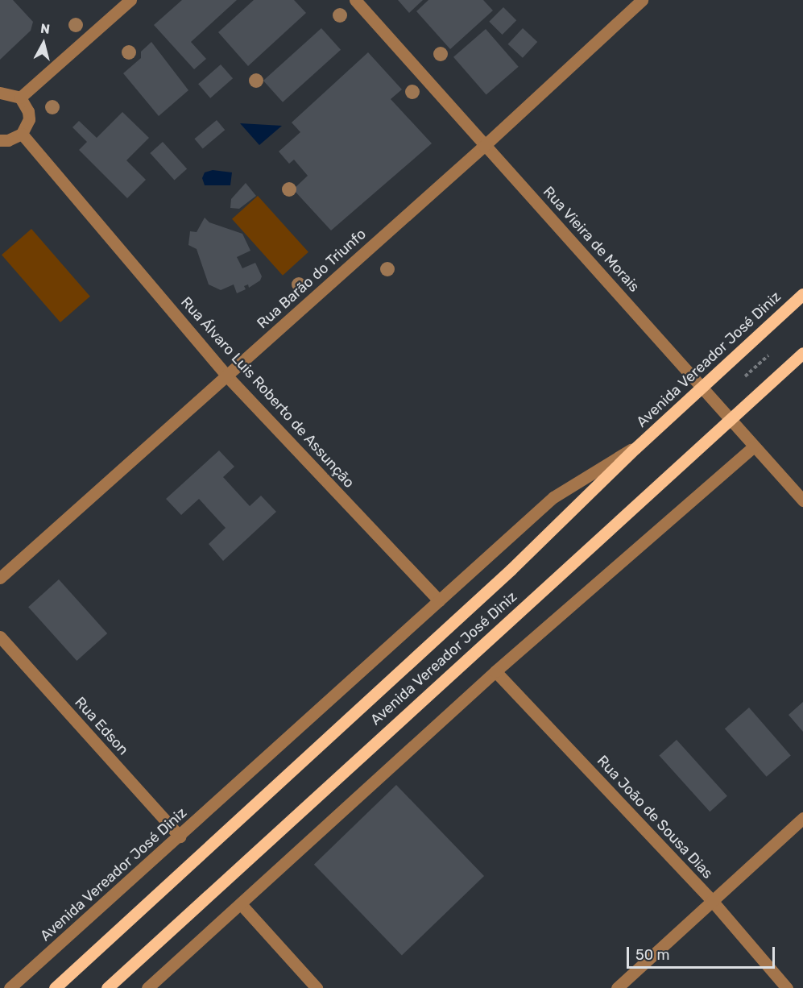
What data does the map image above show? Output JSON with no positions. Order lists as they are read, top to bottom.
{
  "streets": {
    "main road": ["Avenida Vereador José Diniz"],
    "street": [
      "Rua Vieira de Morais",
      "Rua Barão do Triunfo",
      "Rua Álvaro Luis Roberto de Assunção",
      "Rua Edson",
      "Rua João de Sousa Dias"
    ]
  },
  "crossings": [
    ["Rua Vieira de Morais", "Rua Barão do Triunfo"],
    ["Rua Vieira de Morais", "Avenida Vereador José Diniz"],
    ["Rua Barão do Triunfo", "Rua Álvaro Luis Roberto de Assunção"],
    ["Avenida Vereador José Diniz", "Rua Álvaro Luis Roberto de Assunção"],
    ["Avenida Vereador José Diniz", "Rua Edson"]
  ],
  "scale_bar": "50 m",
  "north": "top"
}
